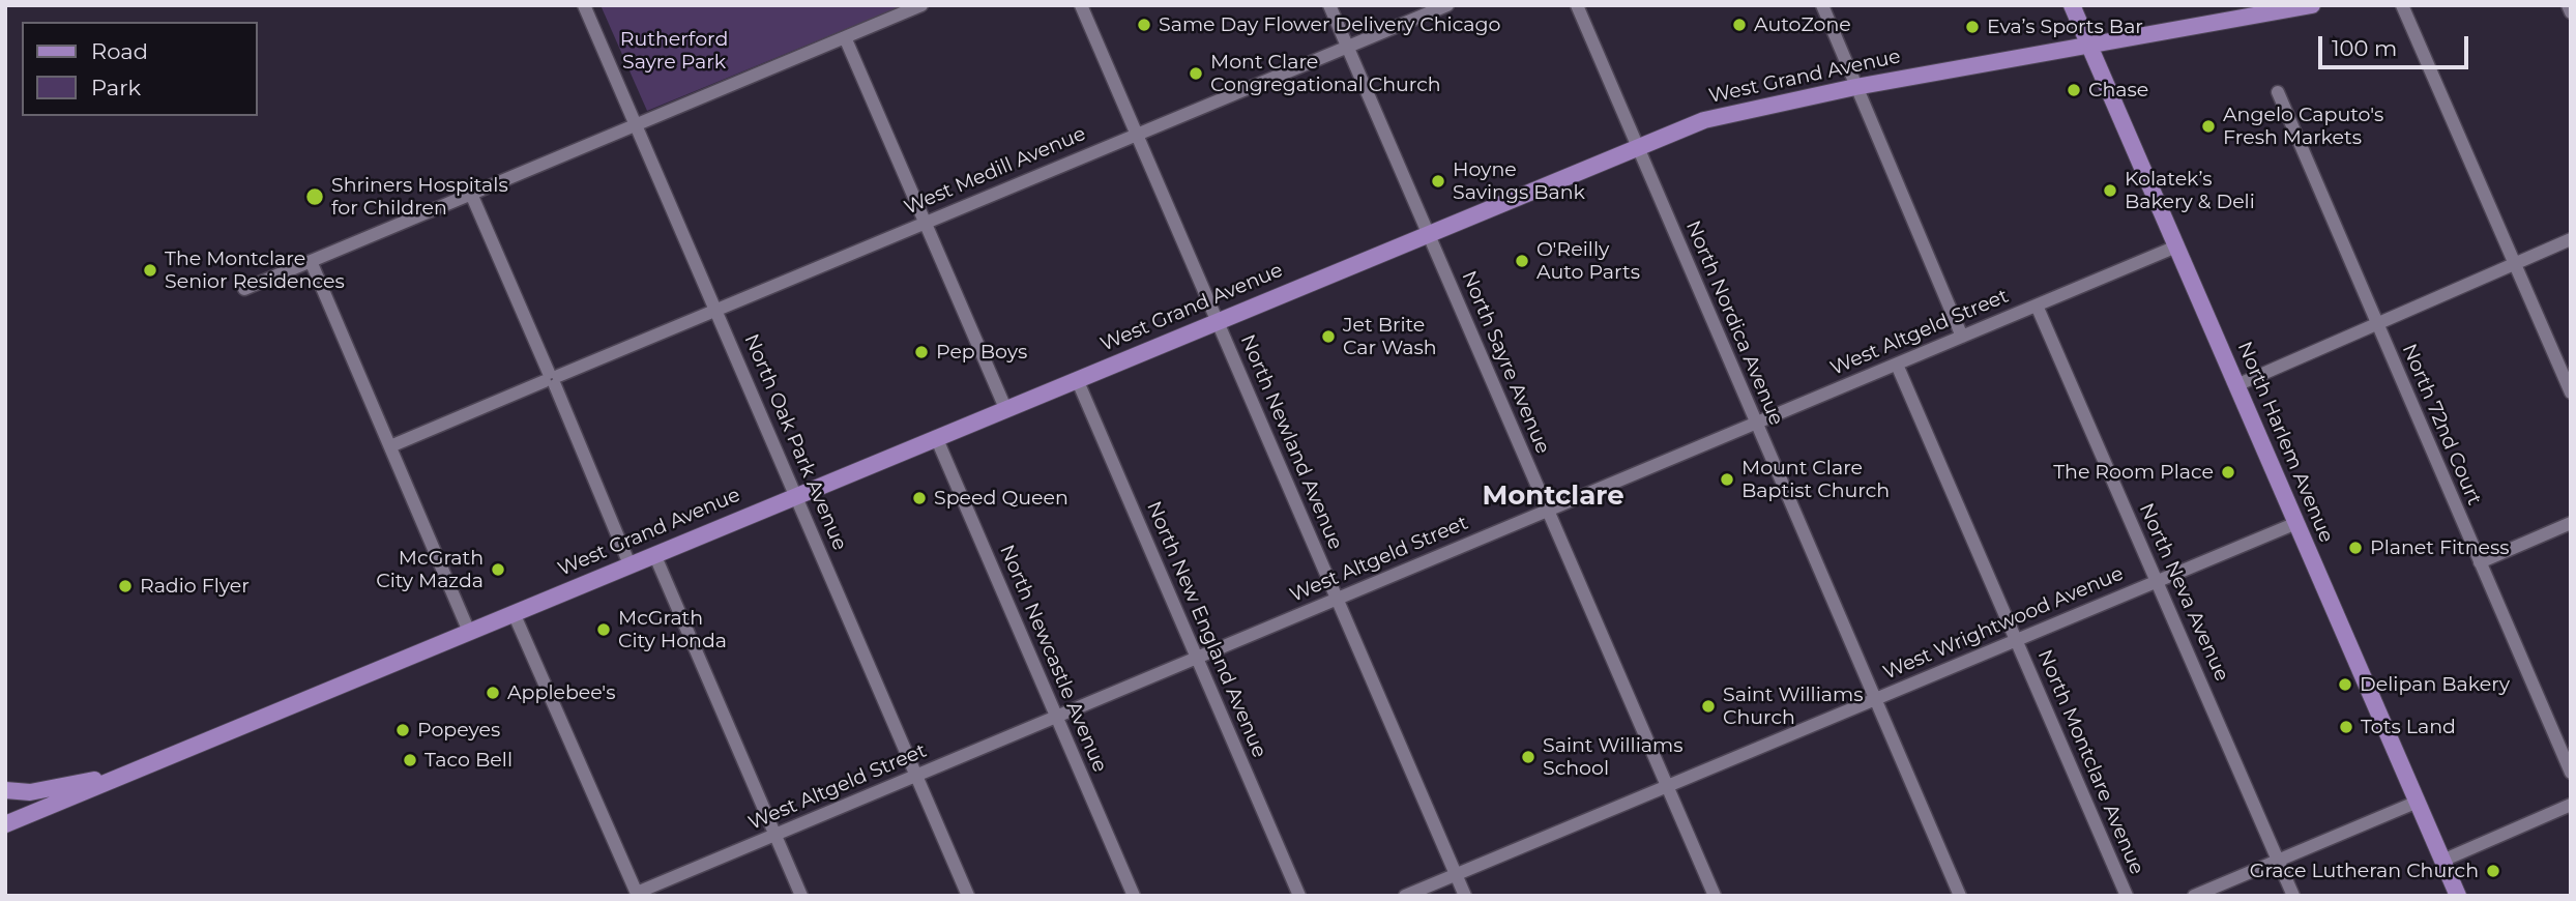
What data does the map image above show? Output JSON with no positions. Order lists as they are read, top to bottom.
{
  "streets": {
    "main road": ["West Grand Avenue", "North Harlem Avenue"],
    "street": [
      "West Medill Avenue",
      "North Nordica Avenue",
      "West Altgeld Street",
      "North Sayre Avenue",
      "North 72nd Court",
      "North Oak Park Avenue",
      "North Newland Avenue",
      "North Neva Avenue",
      "West Wrightwood Avenue",
      "North New England Avenue",
      "North Newcastle Avenue",
      "North Montclare Avenue"
    ]
  },
  "crossings": [
    ["West Grand Avenue", "North Nordica Avenue"],
    ["West Grand Avenue", "North Sayre Avenue"],
    ["West Grand Avenue", "North Oak Park Avenue"],
    ["West Grand Avenue", "North Newland Avenue"],
    ["West Grand Avenue", "North Harlem Avenue"],
    ["West Grand Avenue", "North New England Avenue"],
    ["West Grand Avenue", "North Newcastle Avenue"],
    ["West Medill Avenue", "North Sayre Avenue"],
    ["West Medill Avenue", "North Oak Park Avenue"],
    ["West Medill Avenue", "North Newland Avenue"],
    ["North Nordica Avenue", "West Altgeld Street"],
    ["North Nordica Avenue", "West Wrightwood Avenue"],
    ["West Altgeld Street", "North Sayre Avenue"],
    ["West Altgeld Street", "North Oak Park Avenue"],
    ["West Altgeld Street", "North Newland Avenue"],
    ["West Altgeld Street", "North Harlem Avenue"],
    ["West Altgeld Street", "North Neva Avenue"],
    ["West Altgeld Street", "North New England Avenue"],
    ["West Altgeld Street", "North Newcastle Avenue"],
    ["West Altgeld Street", "North Montclare Avenue"],
    ["North Sayre Avenue", "West Wrightwood Avenue"],
    ["North Newland Avenue", "West Wrightwood Avenue"],
    ["North Harlem Avenue", "West Wrightwood Avenue"],
    ["North Neva Avenue", "West Wrightwood Avenue"],
    ["West Wrightwood Avenue", "North Montclare Avenue"]
  ],
  "districts": ["Montclare"],
  "parks": ["Rutherford Sayre Park"],
  "places": [
    "Same Day Flower Delivery Chicago",
    "AutoZone",
    "Eva’s Sports Bar",
    "Mont Clare Congregational Church",
    "Chase",
    "Angelo Caputo's Fresh Markets",
    "Hoyne Savings Bank",
    "Kolatek’s Bakery & Deli",
    "Shriners Hospitals for Children",
    "O'Reilly Auto Parts",
    "The Montclare Senior Residences",
    "Jet Brite Car Wash",
    "Pep Boys",
    "The Room Place",
    "Mount Clare Baptist Church",
    "Speed Queen",
    "Planet Fitness",
    "McGrath City Mazda",
    "Radio Flyer",
    "McGrath City Honda",
    "Delipan Bakery",
    "Applebee's",
    "Saint Williams Church",
    "Tots Land",
    "Popeyes",
    "Saint Williams School",
    "Taco Bell",
    "Grace Lutheran Church"
  ],
  "legend": ["Road", "Park"],
  "scale_bar": "100 m"
}
